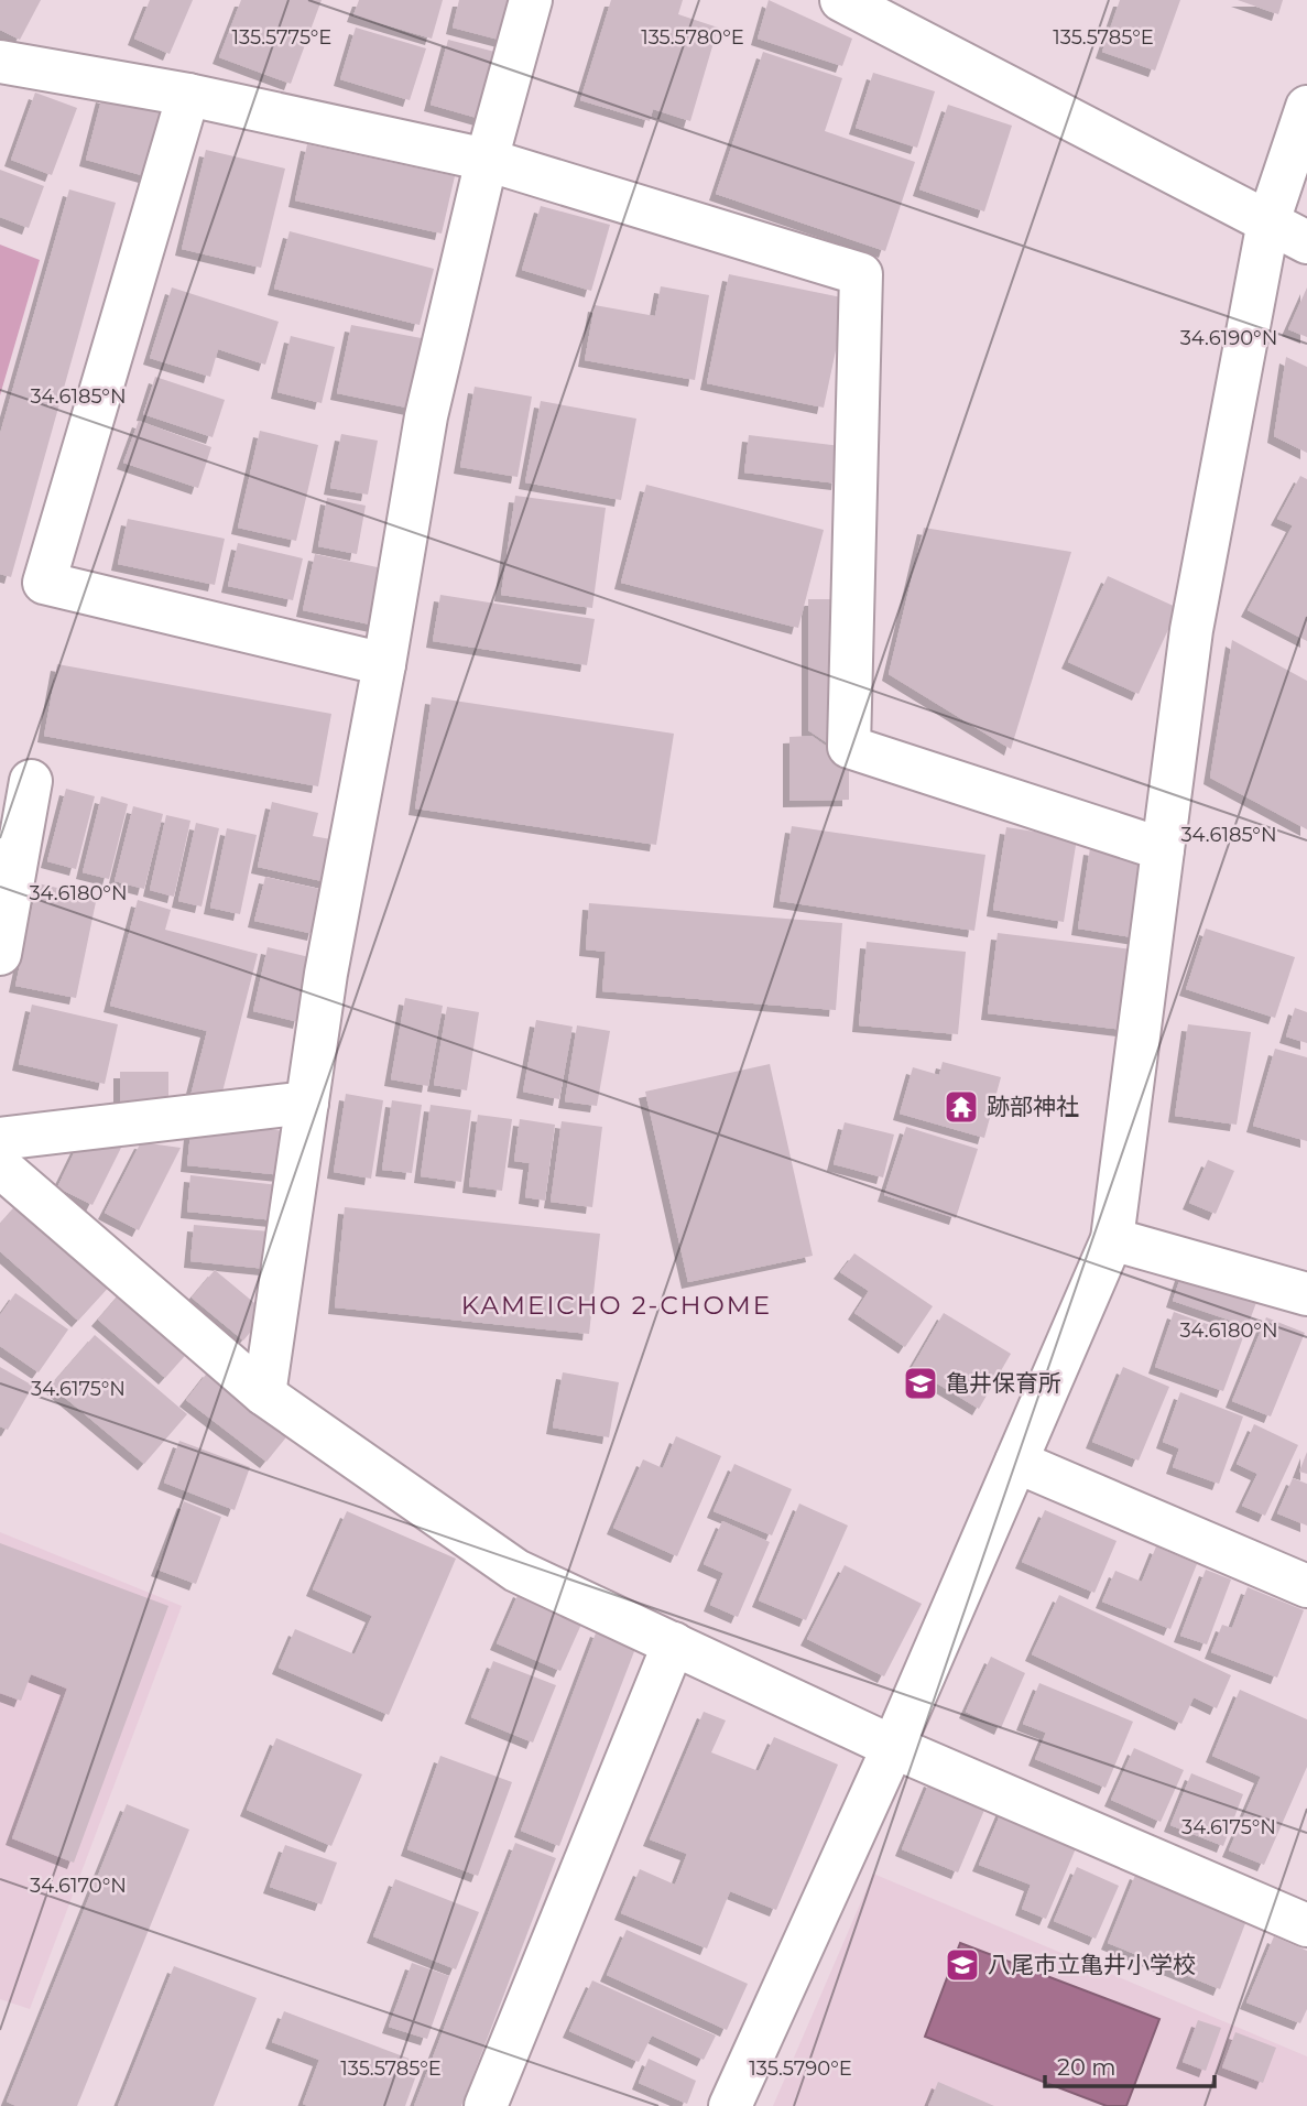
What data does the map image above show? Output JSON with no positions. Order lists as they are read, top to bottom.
{
  "districts": ["KAMEICHO 2-CHOME"],
  "places": {
    "temple": ["跡部神社"],
    "school or university": ["亀井保育所", "八尾市立亀井小学校"]
  },
  "scale_bar": "20 m",
  "coordinates": [
    "135.5785°E",
    "135.5775°E",
    "135.5780°E",
    "34.6190°N",
    "34.6185°N",
    "34.6180°N",
    "34.6175°N",
    "34.6170°N",
    "135.5790°E"
  ]
}
